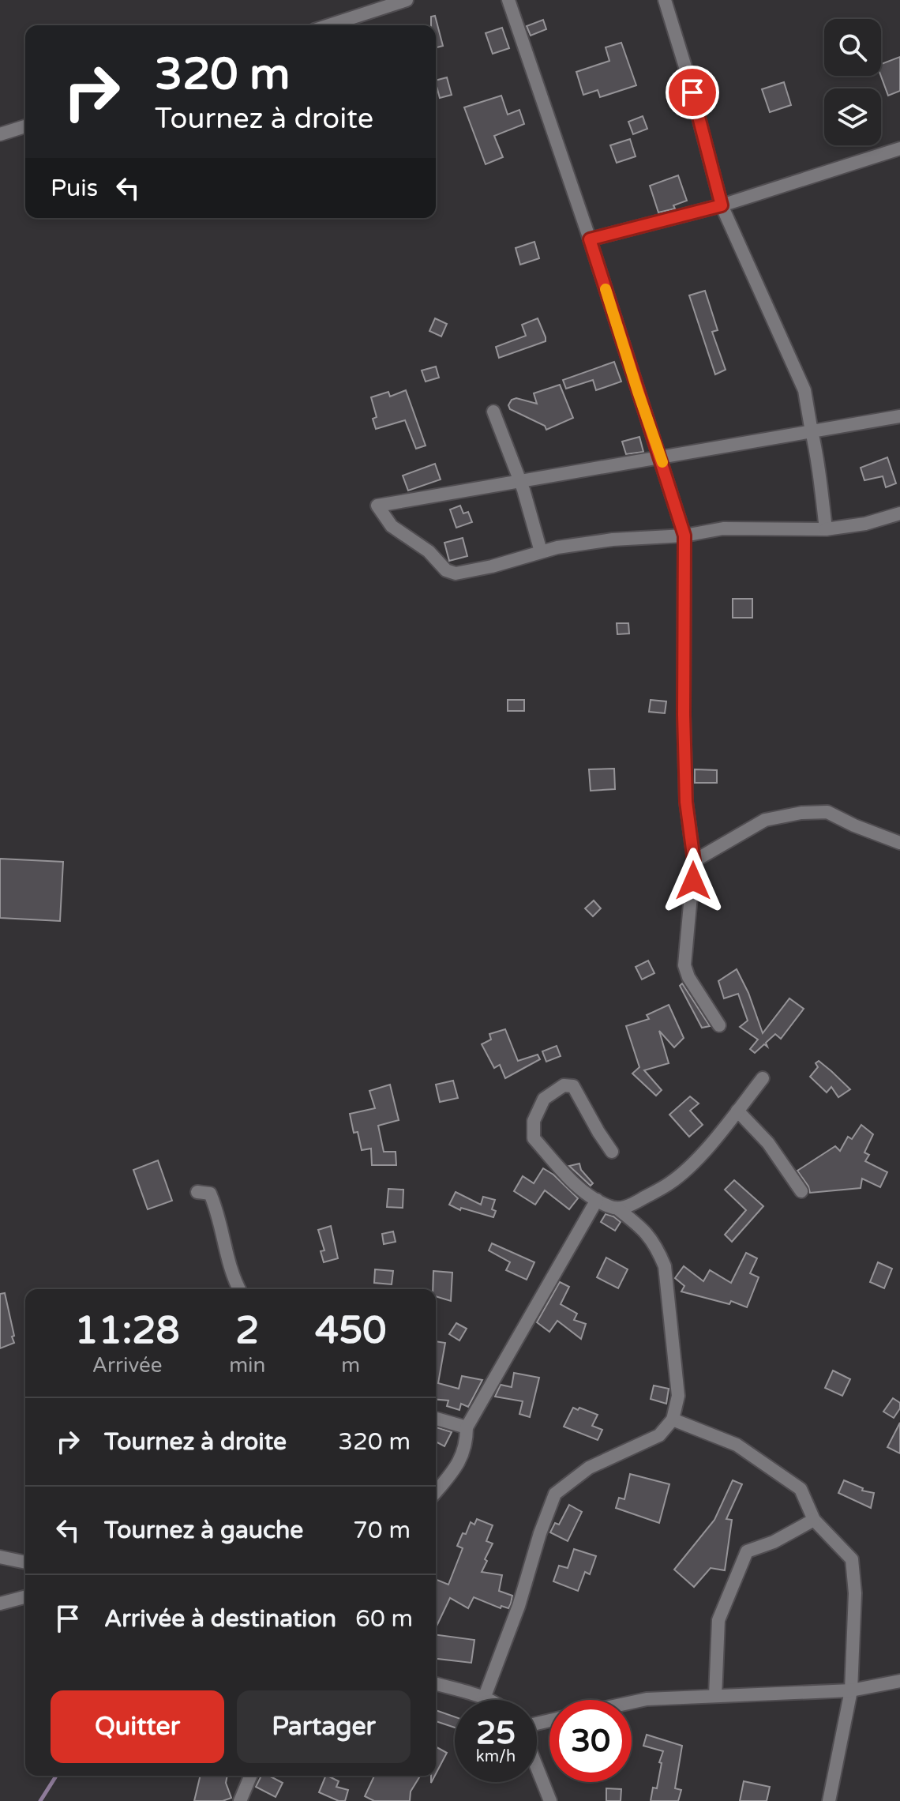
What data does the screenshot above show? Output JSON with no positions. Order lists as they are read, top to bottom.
{
  "page": {
    "turn": ["320 m", "Tournez à droite"],
    "then": "Puis",
    "eta": [
      "11:28",
      "Arrivée",
      "2",
      "min",
      "450",
      "m"
    ],
    "list": [
      {
        "name": "Tournez à droite",
        "value": "320 m"
      },
      {
        "name": "Tournez à gauche",
        "value": "70 m"
      },
      {
        "name": "Arrivée à destination",
        "value": "60 m"
      }
    ],
    "buttons": ["Quitter", "Partager"],
    "speed": "25 km/h",
    "limit": "30"
  }
}
